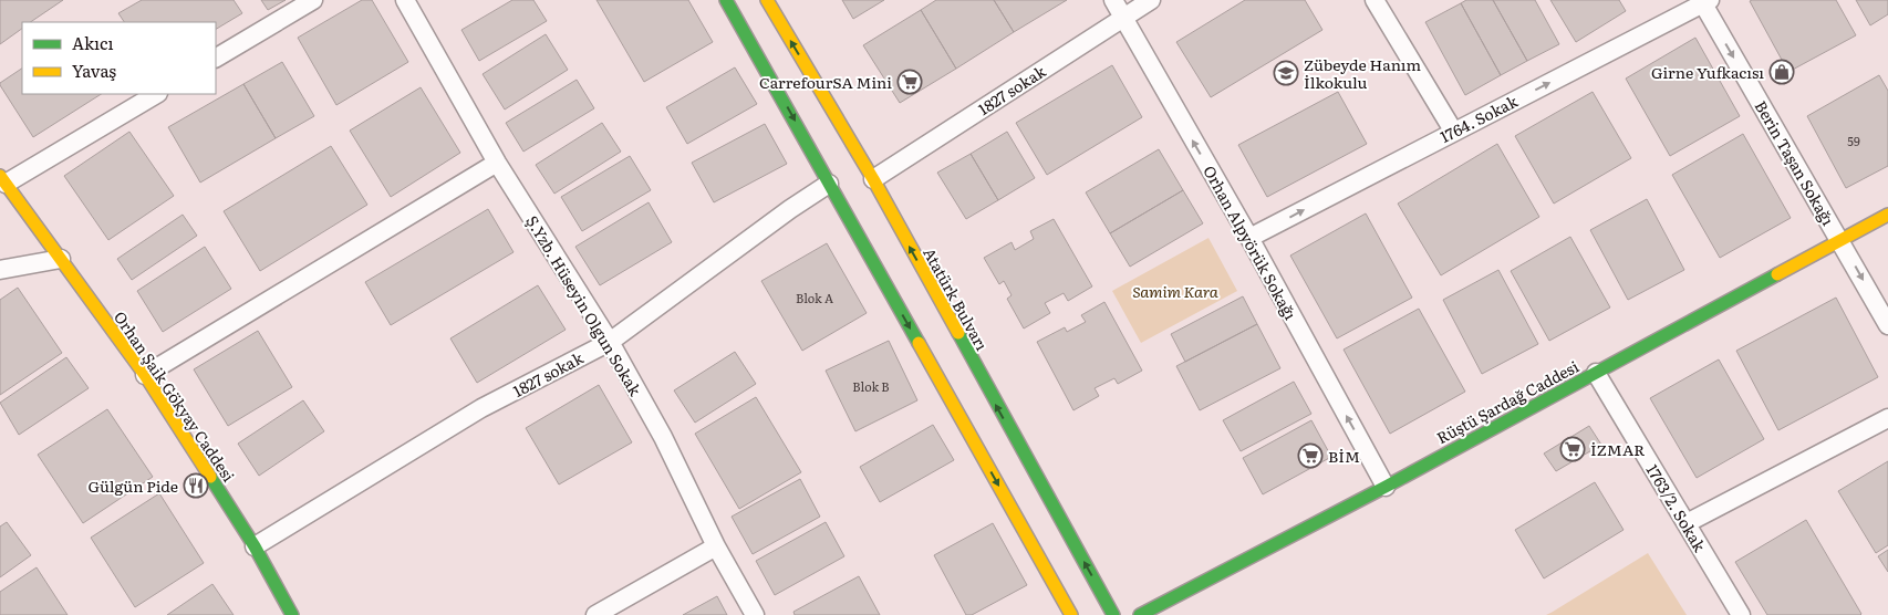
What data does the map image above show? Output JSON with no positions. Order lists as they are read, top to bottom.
{
  "streets": {
    "main road": ["Atatürk Bulvarı", "Orhan Şaik Gökyay Caddesi", "Rüştü Şardağ Caddesi"],
    "street": [
      "1827 sokak",
      "1764. Sokak",
      "Berin Taşan Sokağı",
      "Orhan Alpyörük Sokağı",
      "Ş.Yzb. Hüseyin Olgun Sokak",
      "1763/2. Sokak"
    ]
  },
  "crossings": [
    ["1827 sokak", "Orhan Alpyörük Sokağı"],
    ["1827 sokak", "Atatürk Bulvarı"],
    ["1827 sokak", "Ş.Yzb. Hüseyin Olgun Sokak"],
    ["1827 sokak", "Orhan Şaik Gökyay Caddesi"],
    ["1764. Sokak", "Berin Taşan Sokağı"],
    ["1764. Sokak", "Orhan Alpyörük Sokağı"],
    ["Berin Taşan Sokağı", "Rüştü Şardağ Caddesi"],
    ["Orhan Alpyörük Sokağı", "Rüştü Şardağ Caddesi"],
    ["Rüştü Şardağ Caddesi", "1763/2. Sokak"]
  ],
  "one_way": ["1764. Sokak", "Berin Taşan Sokağı", "Orhan Alpyörük Sokağı"],
  "parks": ["Samim Kara"],
  "places": {
    "shop": ["Girne Yufkacısı"],
    "school or university": ["Zübeyde Hanım İlkokulu"],
    "supermarket": ["CarrefourSA Mini", "İZMAR", "BİM"],
    "restaurant": ["Gülgün Pide"]
  },
  "house_numbers": ["59", "Blok A", "Blok B"],
  "legend": ["Akıcı", "Yavaş"]
}
